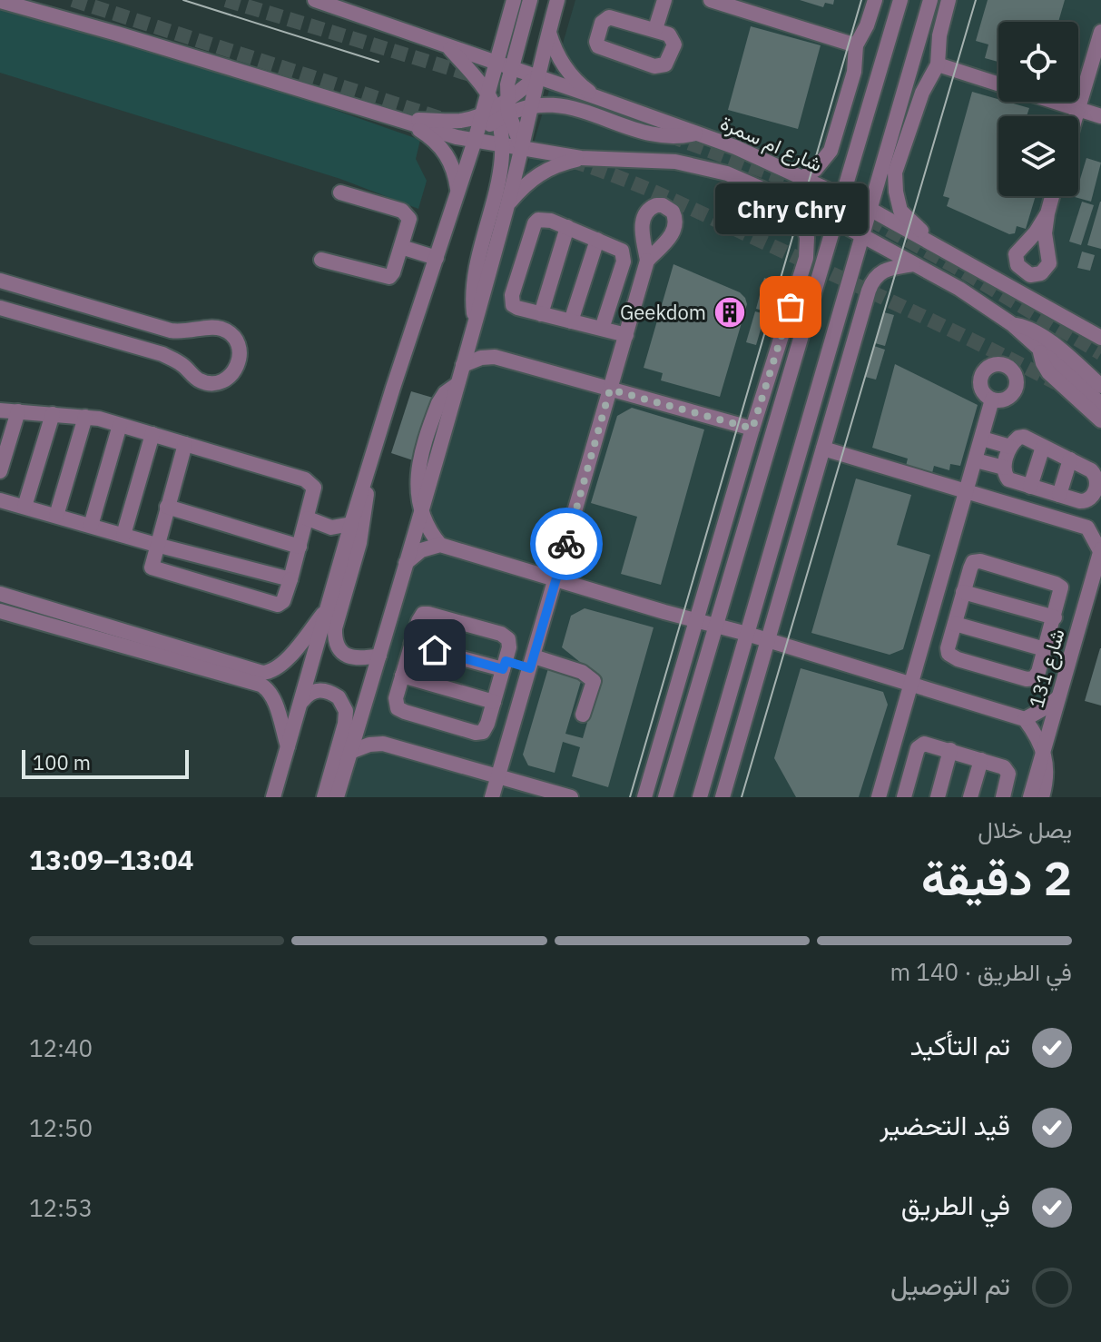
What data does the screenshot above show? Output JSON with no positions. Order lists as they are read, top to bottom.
{
  "streets": {
    "street": ["شارع ام سمرة", "شارع 131"]
  },
  "places": {
    "other": ["Chry Chry"],
    "building": ["Geekdom"]
  },
  "scale_bar": "100 m",
  "page": {
    "bubble": "Chry Chry",
    "scale": "100 m",
    "heading": ["2 دقيقة", "يصل خلال", "13:04–13:09"],
    "bar": "في الطريق · 140 m",
    "list": [
      ["تم التأكيد", "12:40"],
      ["قيد التحضير", "12:50"],
      ["في الطريق", "12:53"],
      "تم التوصيل"
    ]
  }
}
